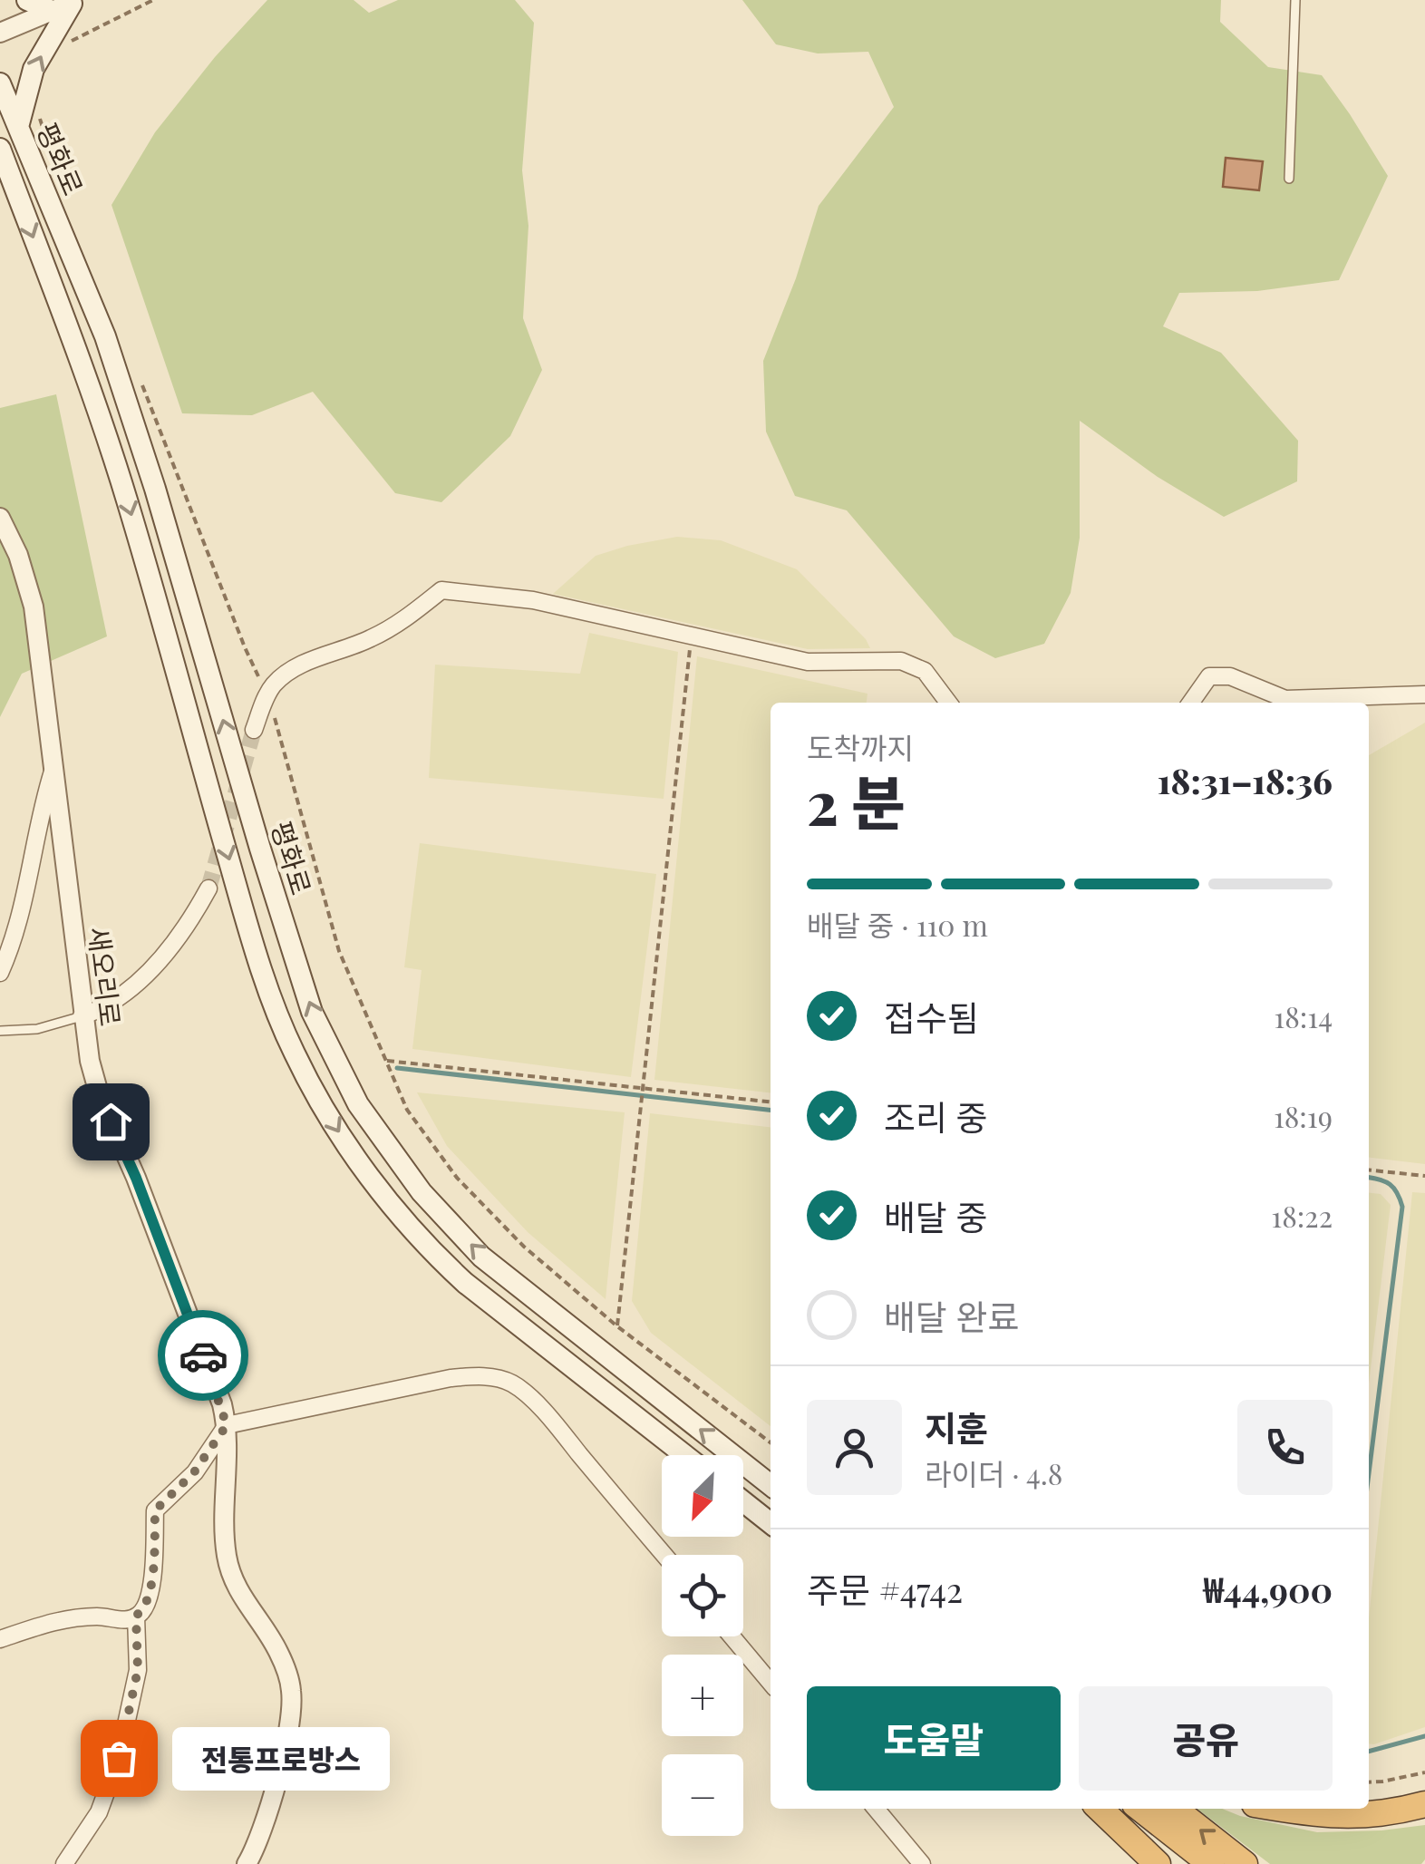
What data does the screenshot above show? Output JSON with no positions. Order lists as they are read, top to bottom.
{
  "streets": {
    "main road": ["평화로"],
    "street": ["새오리로"]
  },
  "places": ["전통프로방스"],
  "north": "bottom left",
  "page": {
    "heading": ["2 분", "도착까지", "18:31–18:36"],
    "panel": [
      "지훈",
      "라이더 · 4.8",
      "주문 #4742",
      "₩44,900"
    ],
    "bar": "배달 중 · 110 m",
    "list": [
      ["접수됨", "18:14"],
      ["조리 중", "18:19"],
      ["배달 중", "18:22"],
      "배달 완료"
    ],
    "map_buttons": ["+", "−"],
    "buttons": ["도움말", "공유"],
    "bubble": "전통프로방스"
  }
}
